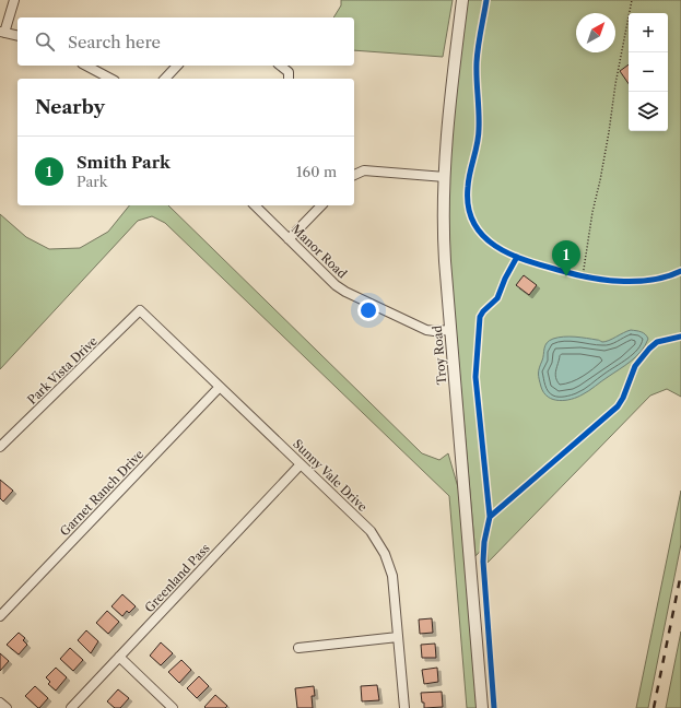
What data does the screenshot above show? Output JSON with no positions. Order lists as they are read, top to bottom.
{
  "streets": {
    "street": [
      "Manor Road",
      "Troy Road",
      "Park Vista Drive",
      "Sunny Vale Drive",
      "Garnet Ranch Drive",
      "Greenland Pass"
    ]
  },
  "crossings": [
    ["Manor Road", "Troy Road"],
    ["Park Vista Drive", "Sunny Vale Drive"],
    ["Sunny Vale Drive", "Garnet Ranch Drive"],
    ["Sunny Vale Drive", "Greenland Pass"]
  ],
  "north": "top right",
  "page": {
    "map_buttons": ["+", "−"],
    "search": "Search here",
    "heading": "Nearby",
    "list": [
      {
        "mark": "1",
        "name": "Smith Park",
        "note": "Park",
        "value": "160 m"
      }
    ],
    "pins": "1"
  }
}
